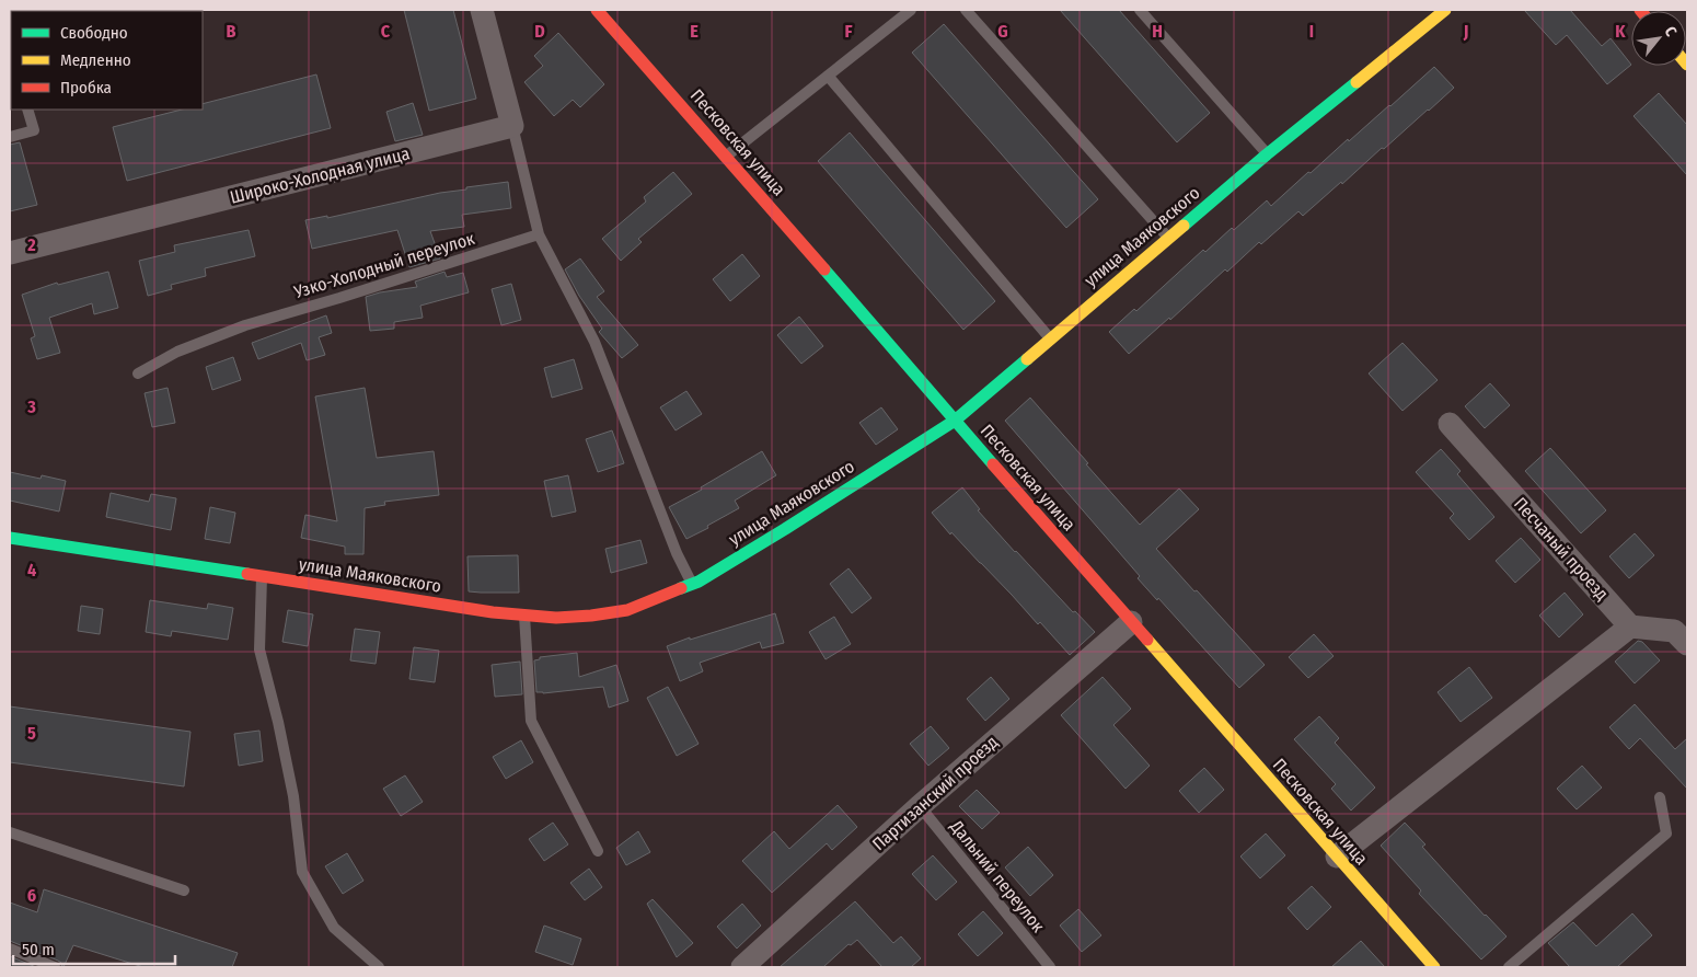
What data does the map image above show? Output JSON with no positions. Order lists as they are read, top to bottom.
{
  "streets": {
    "street": [
      "Песковская улица",
      "Широко-Холодная улица",
      "улица Маяковского",
      "Песчаный проезд",
      "Партизанский проезд"
    ],
    "lane": ["Узко-Холодный переулок", "Дальний переулок"]
  },
  "crossings": [
    ["Песковская улица", "улица Маяковского"],
    ["Песковская улица", "Партизанский проезд"],
    ["Партизанский проезд", "Дальний переулок"]
  ],
  "legend": ["Свободно", "Медленно", "Пробка"],
  "scale_bar": "50 m",
  "north": "top right",
  "grid": {
    "columns": [
      "B",
      "C",
      "D",
      "E",
      "F",
      "G",
      "H",
      "I",
      "J",
      "K"
    ],
    "rows": [
      "2",
      "3",
      "4",
      "5",
      "6"
    ]
  }
}
